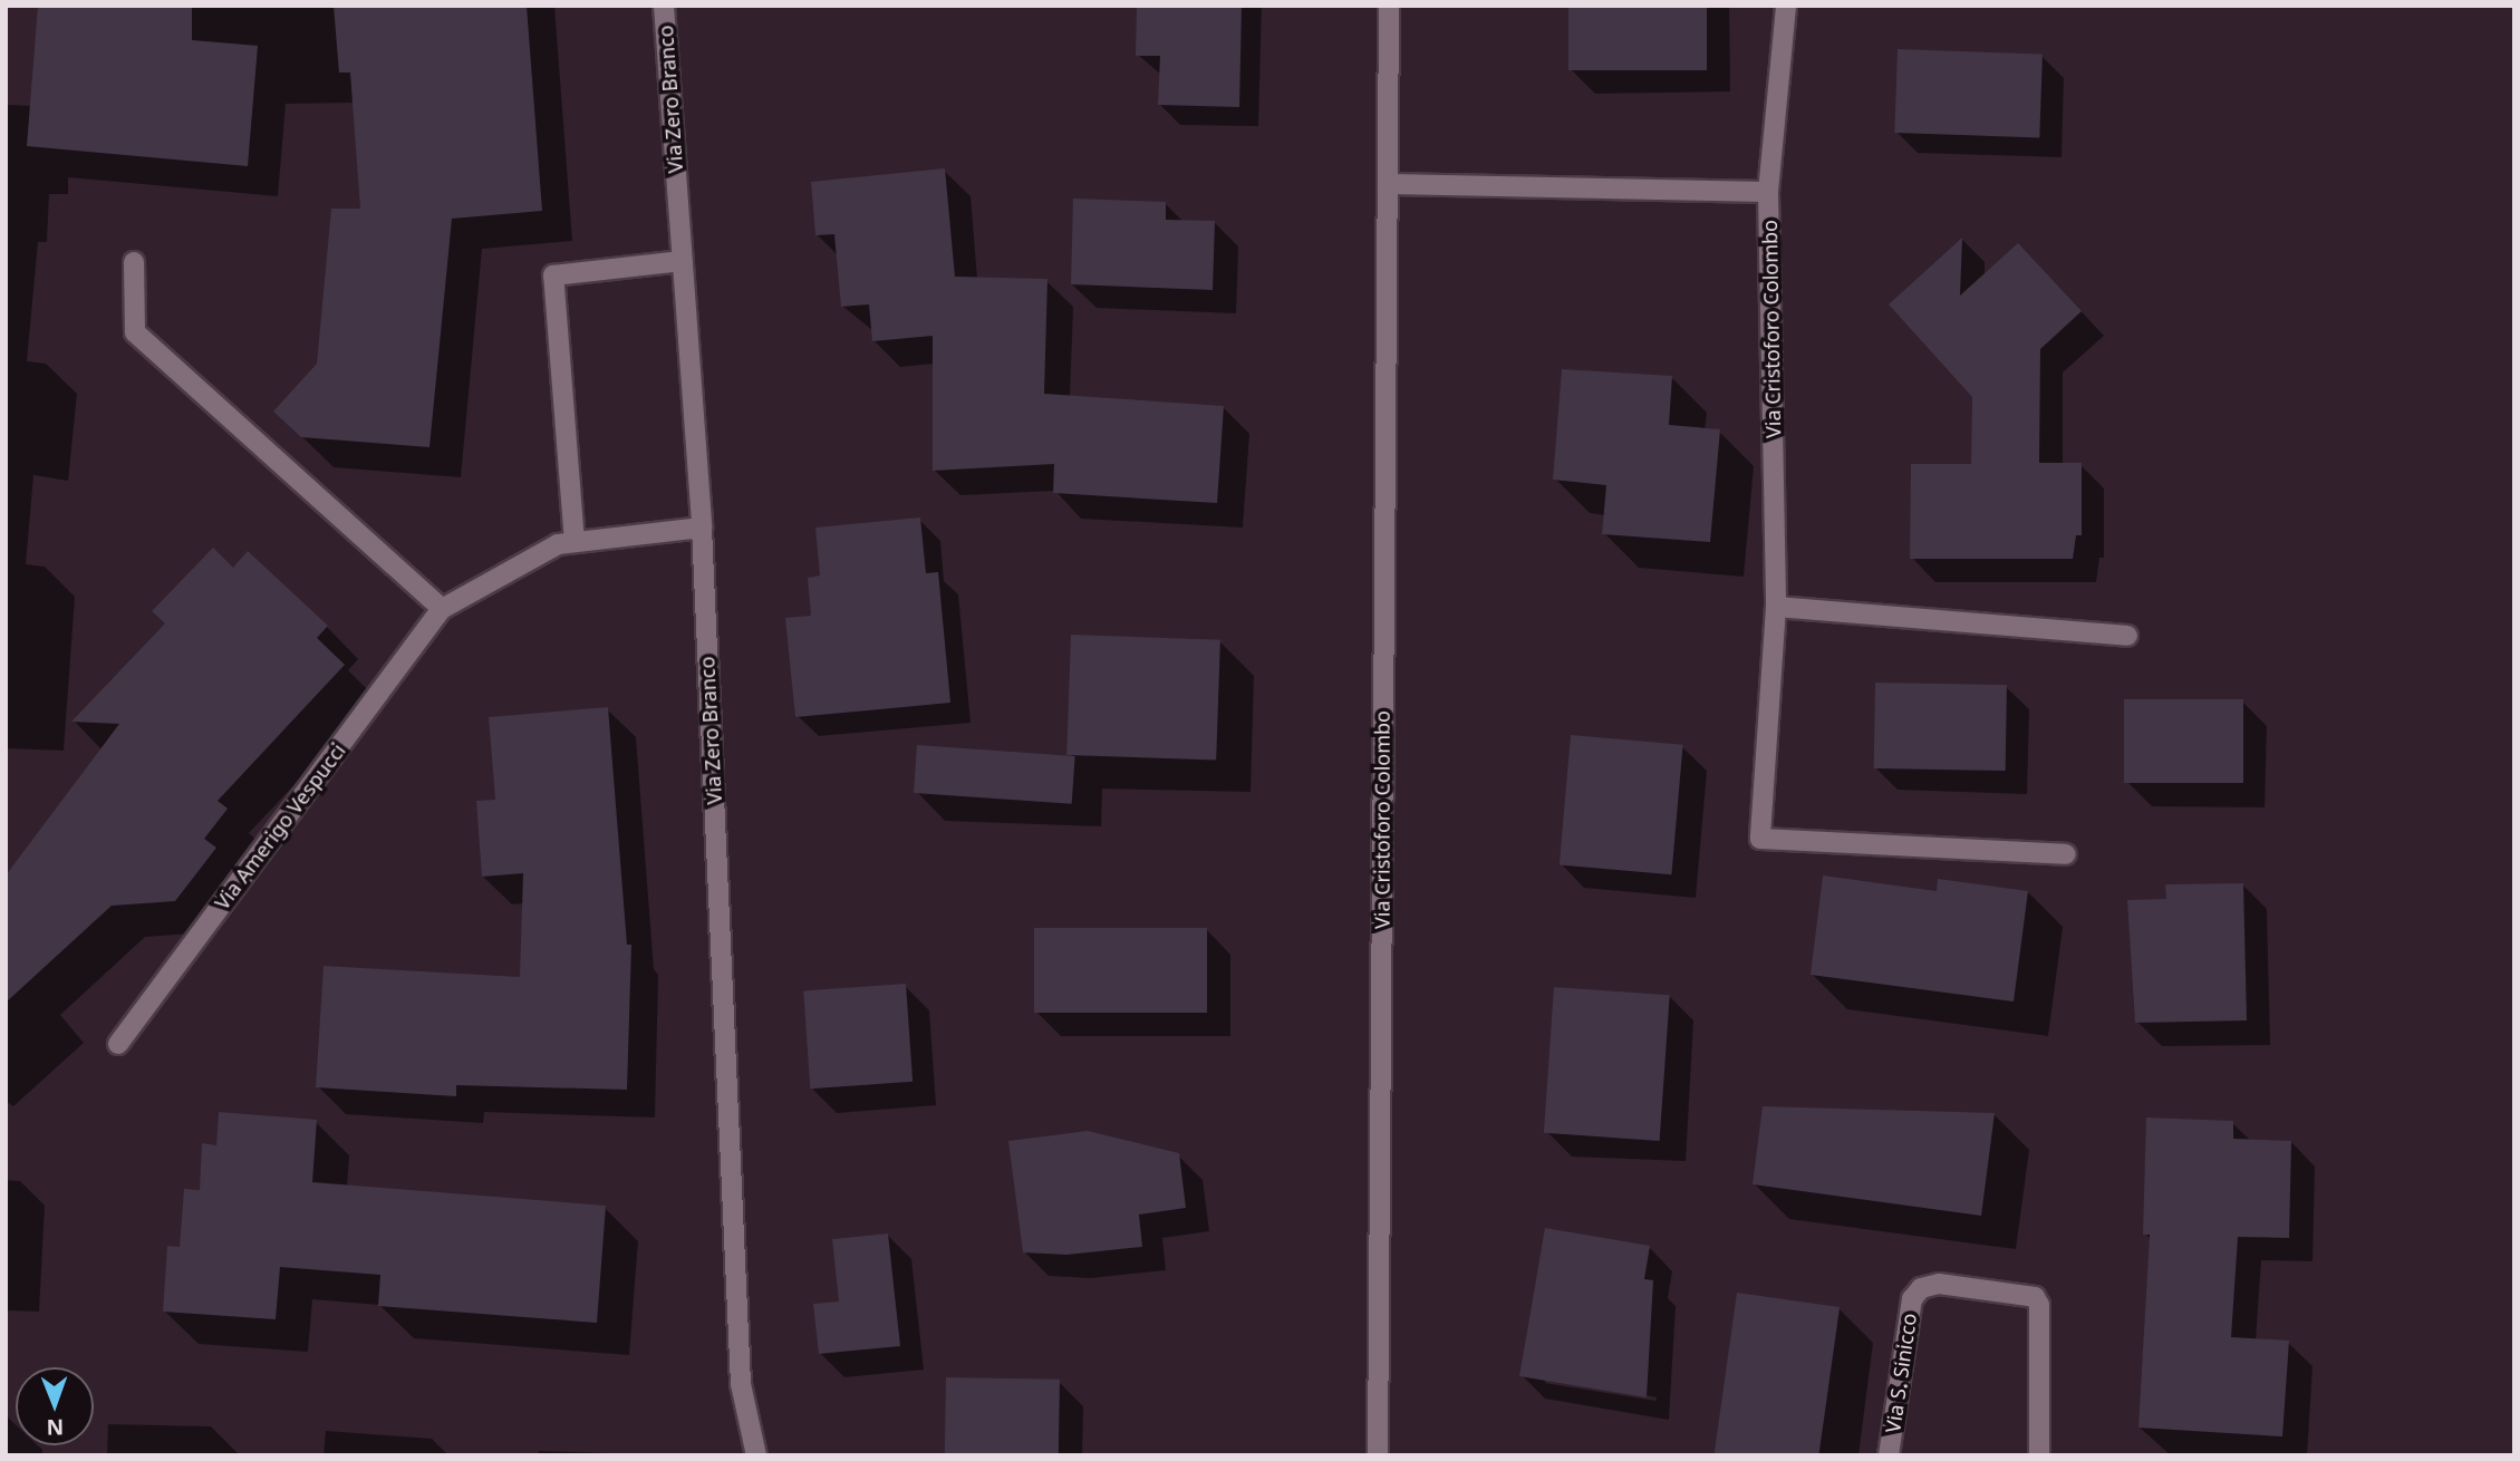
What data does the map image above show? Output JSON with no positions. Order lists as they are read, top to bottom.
{
  "streets": {
    "street": [
      "Via Zero Branco",
      "Via Cristoforo Colombo",
      "Via Amerigo Vespucci",
      "Via S. Sinicco"
    ]
  },
  "crossings": [
    ["Via Zero Branco", "Via Amerigo Vespucci"]
  ],
  "north": "bottom"
}
